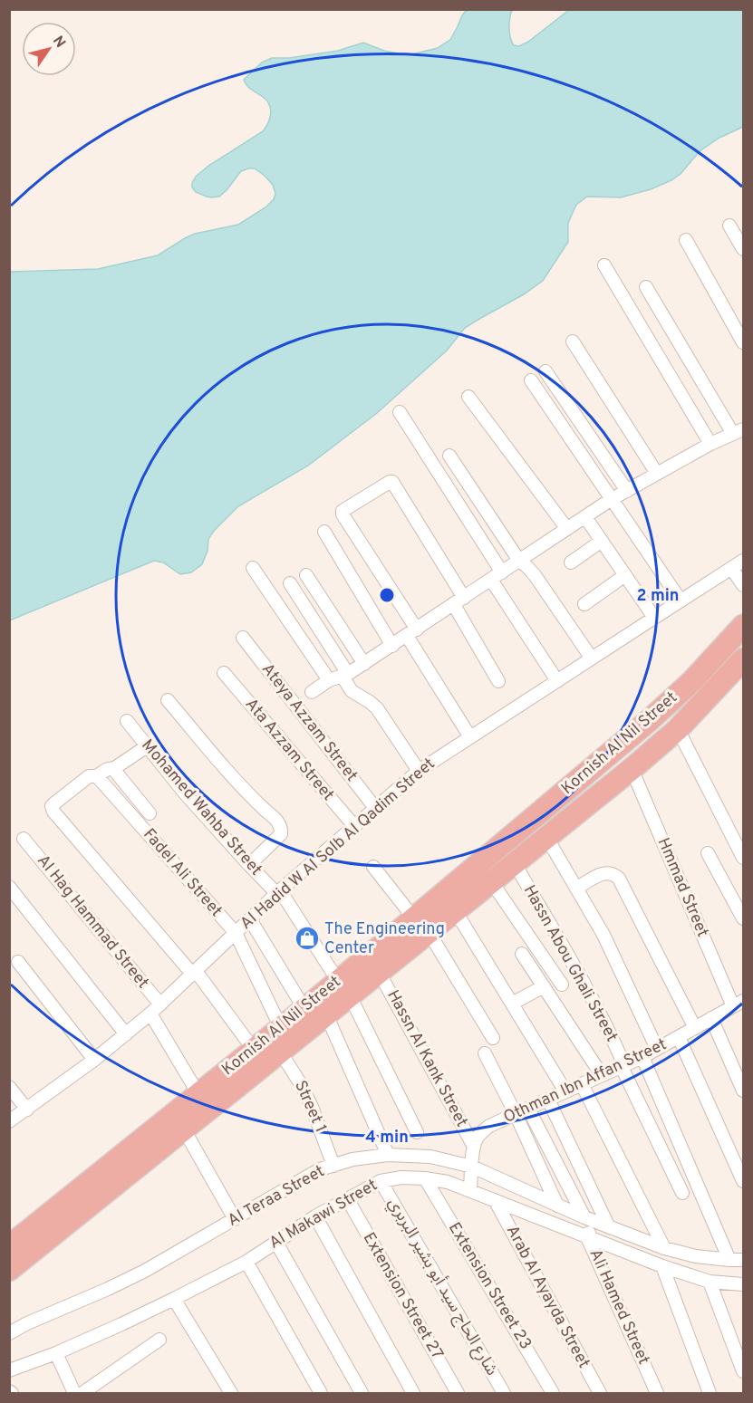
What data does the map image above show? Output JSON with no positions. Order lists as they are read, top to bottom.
{
  "streets": {
    "highway": ["Kornish Al Nil Street"],
    "street": [
      "Ateya Azzam Street",
      "Ata Azzam Street",
      "Mohamed Wahba Street",
      "Al Hadid W Al Solb Al Qadim Street",
      "Fadel Ali Street",
      "Hmmad Street",
      "Al Hag Hammad Street",
      "Hassn Abou Ghali Street",
      "Hassn Al Kank Street",
      "Othman Ibn Affan Street",
      "Street 1",
      "Al Teraa Street",
      "Al Makawi Street",
      "Extension Street 23",
      "شارع الحاج سيد أبو بشير البربري",
      "Extension Street 27",
      "Arab Al Ayayda Street",
      "Ali Hamed Street"
    ]
  },
  "crossings": [
    ["Ateya Azzam Street", "Al Hadid W Al Solb Al Qadim Street"],
    ["Kornish Al Nil Street", "Mohamed Wahba Street"],
    ["Kornish Al Nil Street", "Fadel Ali Street"],
    ["Kornish Al Nil Street", "Hmmad Street"],
    ["Kornish Al Nil Street", "Hassn Abou Ghali Street"],
    ["Kornish Al Nil Street", "Hassn Al Kank Street"],
    ["Kornish Al Nil Street", "Street 1"],
    ["Ata Azzam Street", "Al Hadid W Al Solb Al Qadim Street"],
    ["Mohamed Wahba Street", "Al Hadid W Al Solb Al Qadim Street"],
    ["Al Hadid W Al Solb Al Qadim Street", "Fadel Ali Street"],
    ["Al Hadid W Al Solb Al Qadim Street", "Al Hag Hammad Street"],
    ["Hmmad Street", "Othman Ibn Affan Street"],
    ["Hassn Abou Ghali Street", "Othman Ibn Affan Street"],
    ["Hassn Al Kank Street", "Othman Ibn Affan Street"],
    ["Street 1", "Al Teraa Street"],
    ["Al Teraa Street", "Ali Hamed Street"],
    ["Al Makawi Street", "Extension Street 23"],
    ["Al Makawi Street", "شارع الحاج سيد أبو بشير البربري"],
    ["Al Makawi Street", "Extension Street 27"],
    ["Al Makawi Street", "Arab Al Ayayda Street"],
    ["Al Makawi Street", "Ali Hamed Street"]
  ],
  "places": {
    "shop": ["The Engineering Center"]
  },
  "north": "top right",
  "rings": ["2 min", "4 min"]
}
